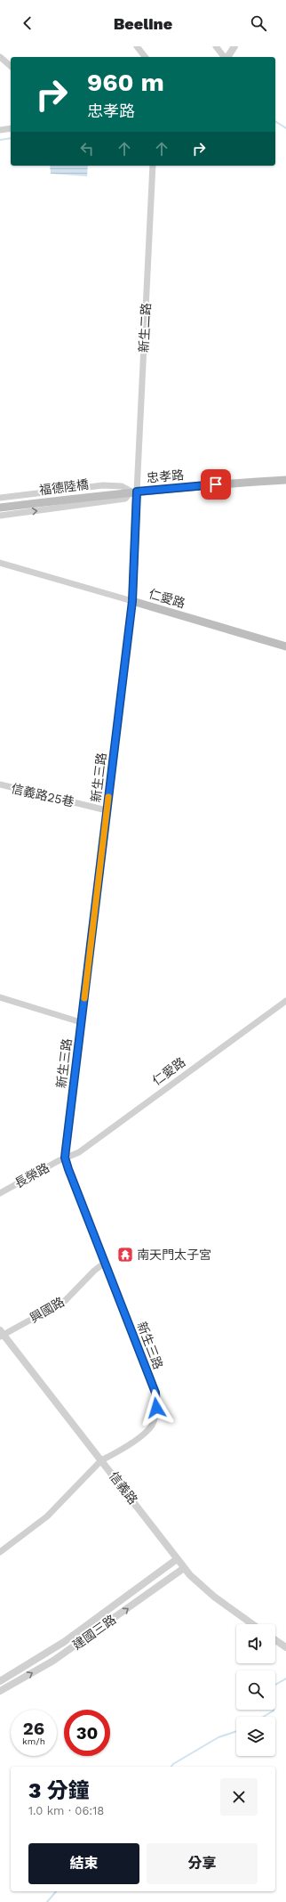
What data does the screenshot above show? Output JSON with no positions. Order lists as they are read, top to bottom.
{
  "streets": {
    "main road": [
      "忠孝路",
      "福德陸橋",
      "仁愛路",
      "新生三路"
    ],
    "street": [
      "新生二路",
      "信義路25巷",
      "長榮路",
      "興國路",
      "信義路",
      "建國三路"
    ]
  },
  "crossings": [
    ["新生二路", "忠孝路"],
    ["新生二路", "福德陸橋"],
    ["新生二路", "新生三路"],
    ["忠孝路", "福德陸橋"],
    ["忠孝路", "新生三路"],
    ["福德陸橋", "新生三路"],
    ["仁愛路", "新生三路"],
    ["仁愛路", "長榮路"],
    ["新生三路", "信義路25巷"],
    ["新生三路", "長榮路"],
    ["新生三路", "興國路"],
    ["新生三路", "信義路"],
    ["興國路", "信義路"],
    ["信義路", "建國三路"]
  ],
  "places": {
    "temple": ["南天門太子宮"]
  },
  "page": {
    "header": "Beeline",
    "turn": ["960 m", "忠孝路"],
    "speed": "26 km/h",
    "limit": "30",
    "heading": ["3 分鐘", "1.0 km · 06:18"],
    "buttons": ["結束", "分享"]
  }
}
